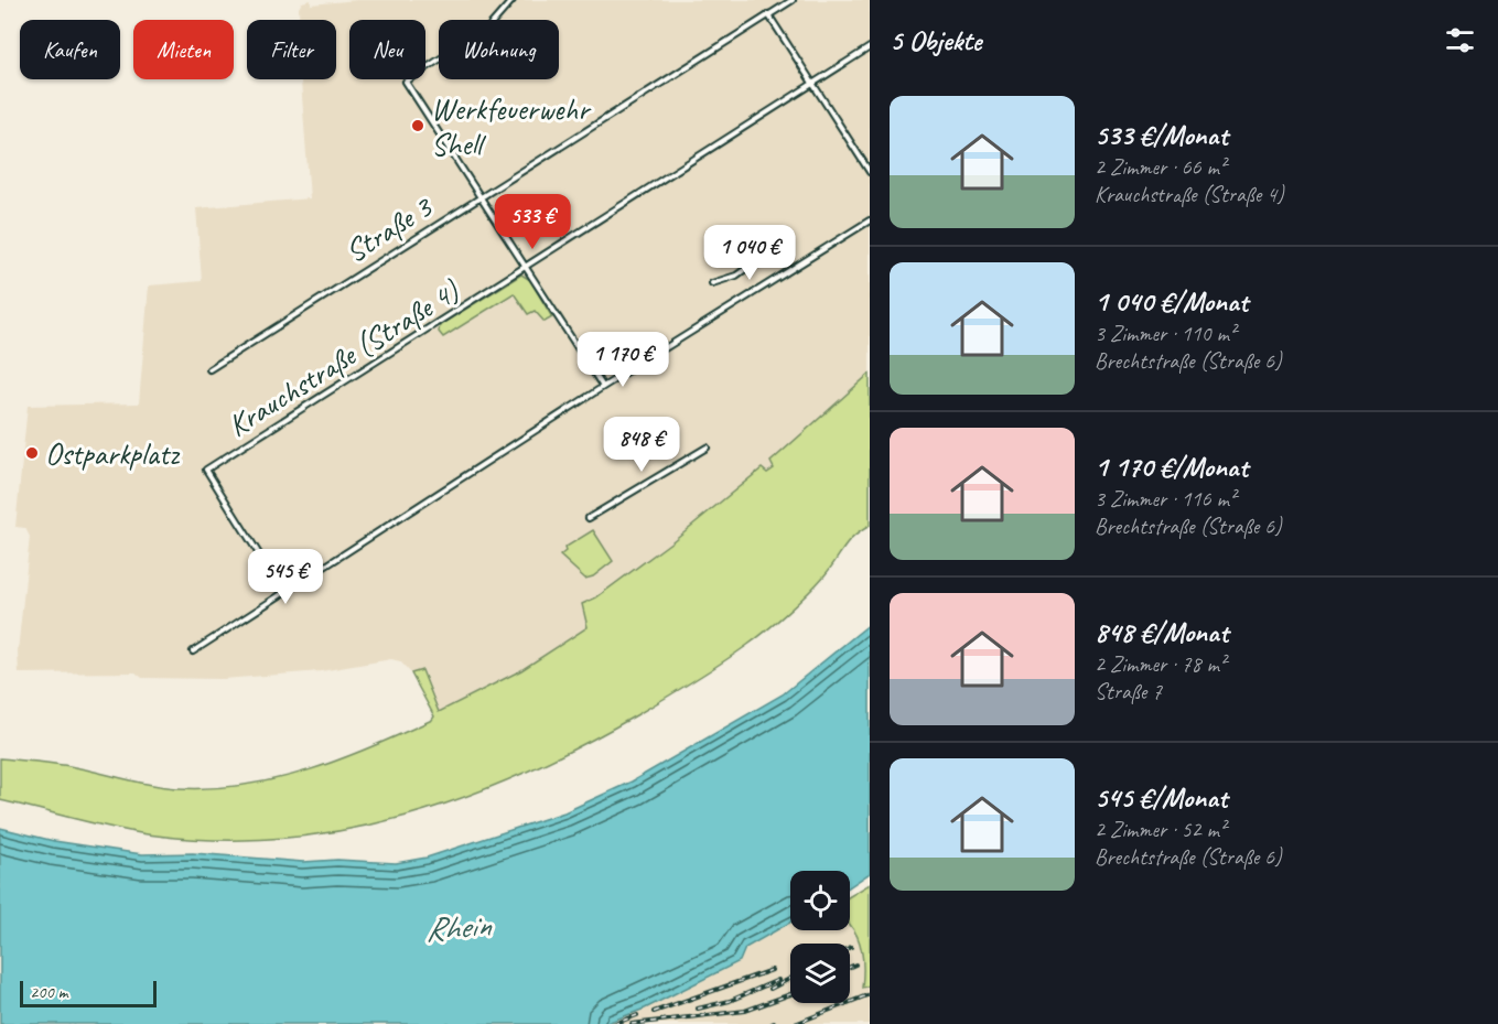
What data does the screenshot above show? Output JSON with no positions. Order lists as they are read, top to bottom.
{
  "streets": {
    "street": ["Straße 3", "Krauchstraße (Straße 4)"]
  },
  "water": ["Rhein"],
  "places": ["Werkfeuerwehr Shell", "Ostparkplatz"],
  "scale_bar": "200 m",
  "page": {
    "heading": "5 Objekte",
    "chip": [
      "Kaufen",
      "Mieten",
      "Filter",
      "Neu",
      "Wohnung"
    ],
    "list": [
      {
        "name": "533 €/Monat",
        "note": "2 Zimmer · 66 m² · Krauchstraße (Straße 4)"
      },
      {
        "name": "1 040 €/Monat",
        "note": "3 Zimmer · 110 m² · Brechtstraße (Straße 6)"
      },
      {
        "name": "1 170 €/Monat",
        "note": "3 Zimmer · 116 m² · Brechtstraße (Straße 6)"
      },
      {
        "name": "848 €/Monat",
        "note": "2 Zimmer · 78 m² · Straße 7"
      },
      {
        "name": "545 €/Monat",
        "note": "2 Zimmer · 52 m² · Brechtstraße (Straße 6)"
      }
    ],
    "price": [
      "533 €",
      "1 040 €",
      "1 170 €",
      "848 €",
      "545 €"
    ],
    "scale": "200 m"
  }
}
